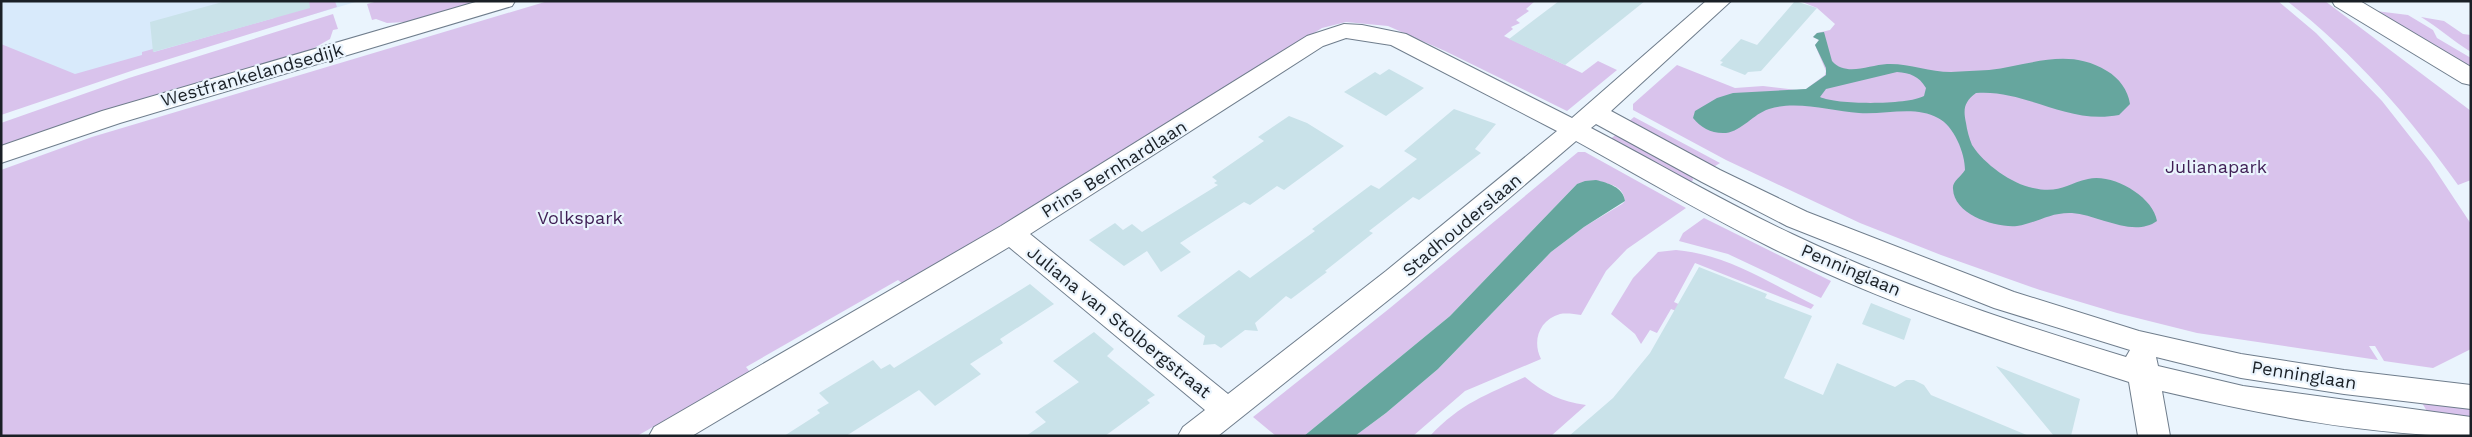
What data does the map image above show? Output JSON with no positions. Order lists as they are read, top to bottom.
{
  "streets": {
    "street": [
      "Westfrankelandsedijk",
      "Prins Bernhardlaan",
      "Stadhouderslaan",
      "Penninglaan",
      "Juliana van Stolbergstraat"
    ]
  },
  "crossings": [
    ["Prins Bernhardlaan", "Stadhouderslaan"],
    ["Prins Bernhardlaan", "Penninglaan"],
    ["Prins Bernhardlaan", "Juliana van Stolbergstraat"],
    ["Stadhouderslaan", "Penninglaan"],
    ["Stadhouderslaan", "Juliana van Stolbergstraat"]
  ],
  "parks": ["Julianapark", "Volkspark"]
}
